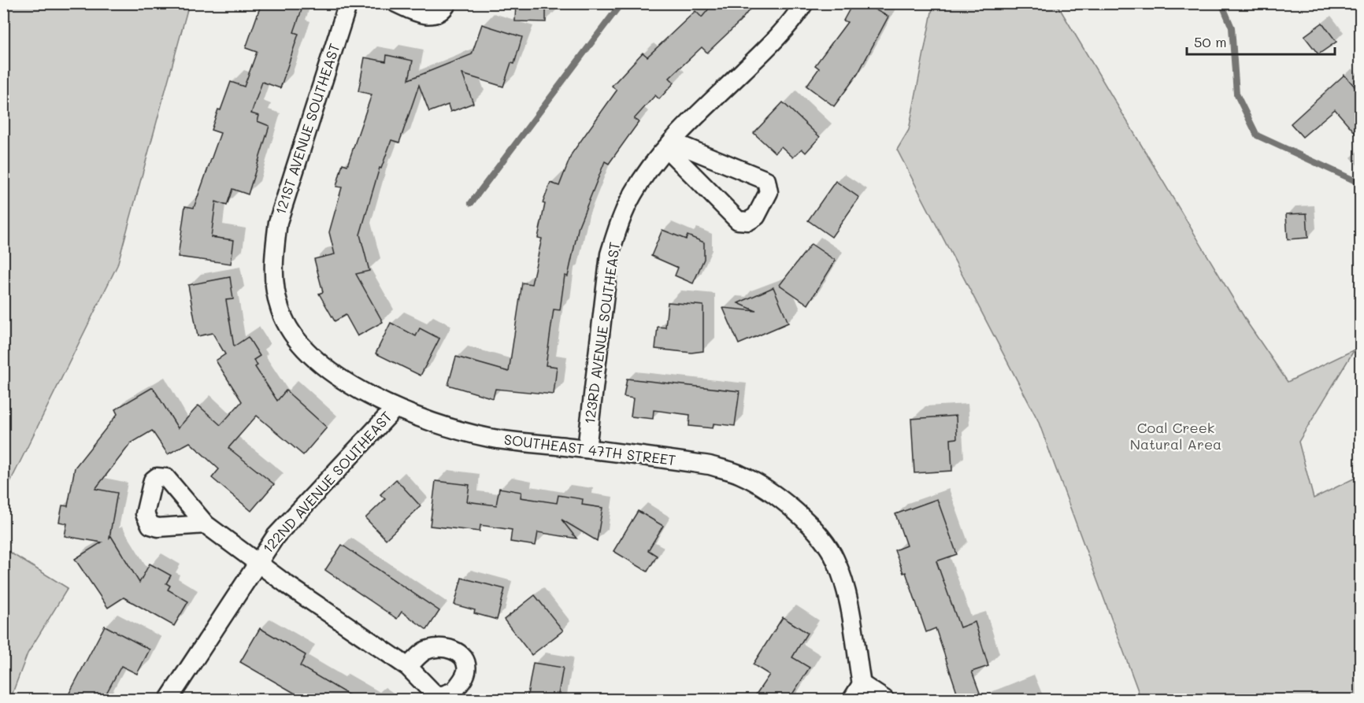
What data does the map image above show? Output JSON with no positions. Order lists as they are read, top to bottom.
{
  "streets": {
    "street": [
      "121ST AVENUE SOUTHEAST",
      "123RD AVENUE SOUTHEAST",
      "SOUTHEAST 47TH STREET",
      "122ND AVENUE SOUTHEAST"
    ]
  },
  "crossings": [
    ["121ST AVENUE SOUTHEAST", "SOUTHEAST 47TH STREET"],
    ["123RD AVENUE SOUTHEAST", "SOUTHEAST 47TH STREET"],
    ["SOUTHEAST 47TH STREET", "122ND AVENUE SOUTHEAST"]
  ],
  "parks": ["Coal Creek Natural Area"],
  "scale_bar": "50 m"
}
